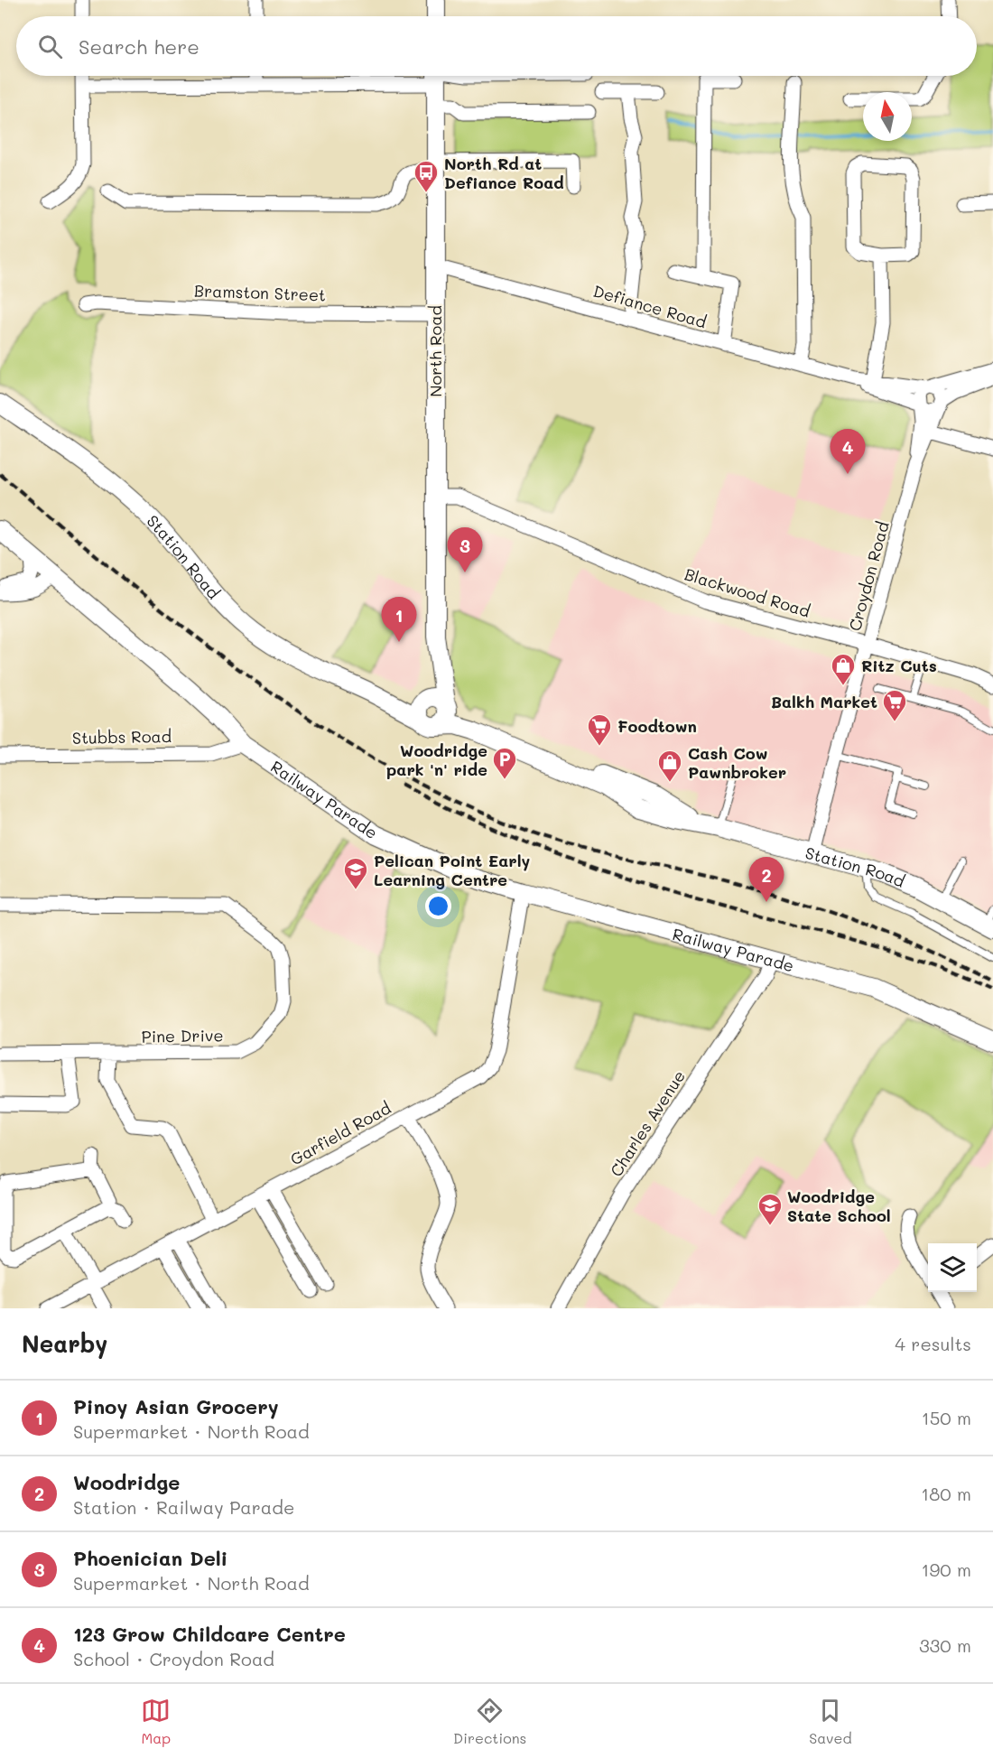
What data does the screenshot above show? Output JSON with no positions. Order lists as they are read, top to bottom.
{
  "streets": {
    "street": [
      "Bramston Street",
      "Defiance Road",
      "North Road",
      "Station Road",
      "Croydon Road",
      "Blackwood Road",
      "Stubbs Road",
      "Railway Parade",
      "Pine Drive",
      "Charles Avenue",
      "Garfield Road"
    ]
  },
  "crossings": [
    ["Bramston Street", "North Road"],
    ["Defiance Road", "North Road"],
    ["Defiance Road", "Croydon Road"],
    ["North Road", "Station Road"],
    ["North Road", "Blackwood Road"],
    ["Station Road", "Croydon Road"],
    ["Croydon Road", "Blackwood Road"],
    ["Stubbs Road", "Railway Parade"],
    ["Railway Parade", "Charles Avenue"],
    ["Railway Parade", "Garfield Road"]
  ],
  "places": {
    "bus stop": ["North Rd at Defiance Road"],
    "shop": ["Ritz Cuts", "Cash Cow Pawnbroker"],
    "supermarket": ["Balkh Market", "Foodtown"],
    "parking": ["Woodridge park 'n' ride"],
    "school or university": ["Pelican Point Early Learning Centre", "Woodridge State School"]
  },
  "north": "top",
  "page": {
    "search": "Search here",
    "pins": [
      "4",
      "3",
      "1",
      "2"
    ],
    "heading": ["Nearby", "4 results"],
    "list": [
      {
        "mark": "1",
        "name": "Pinoy Asian Grocery",
        "note": "Supermarket · North Road",
        "value": "150 m"
      },
      {
        "mark": "2",
        "name": "Woodridge",
        "note": "Station · Railway Parade",
        "value": "180 m"
      },
      {
        "mark": "3",
        "name": "Phoenician Deli",
        "note": "Supermarket · North Road",
        "value": "190 m"
      },
      {
        "mark": "4",
        "name": "123 Grow Childcare Centre",
        "note": "School · Croydon Road",
        "value": "330 m"
      }
    ],
    "nav": ["Map", "Directions", "Saved"]
  }
}
